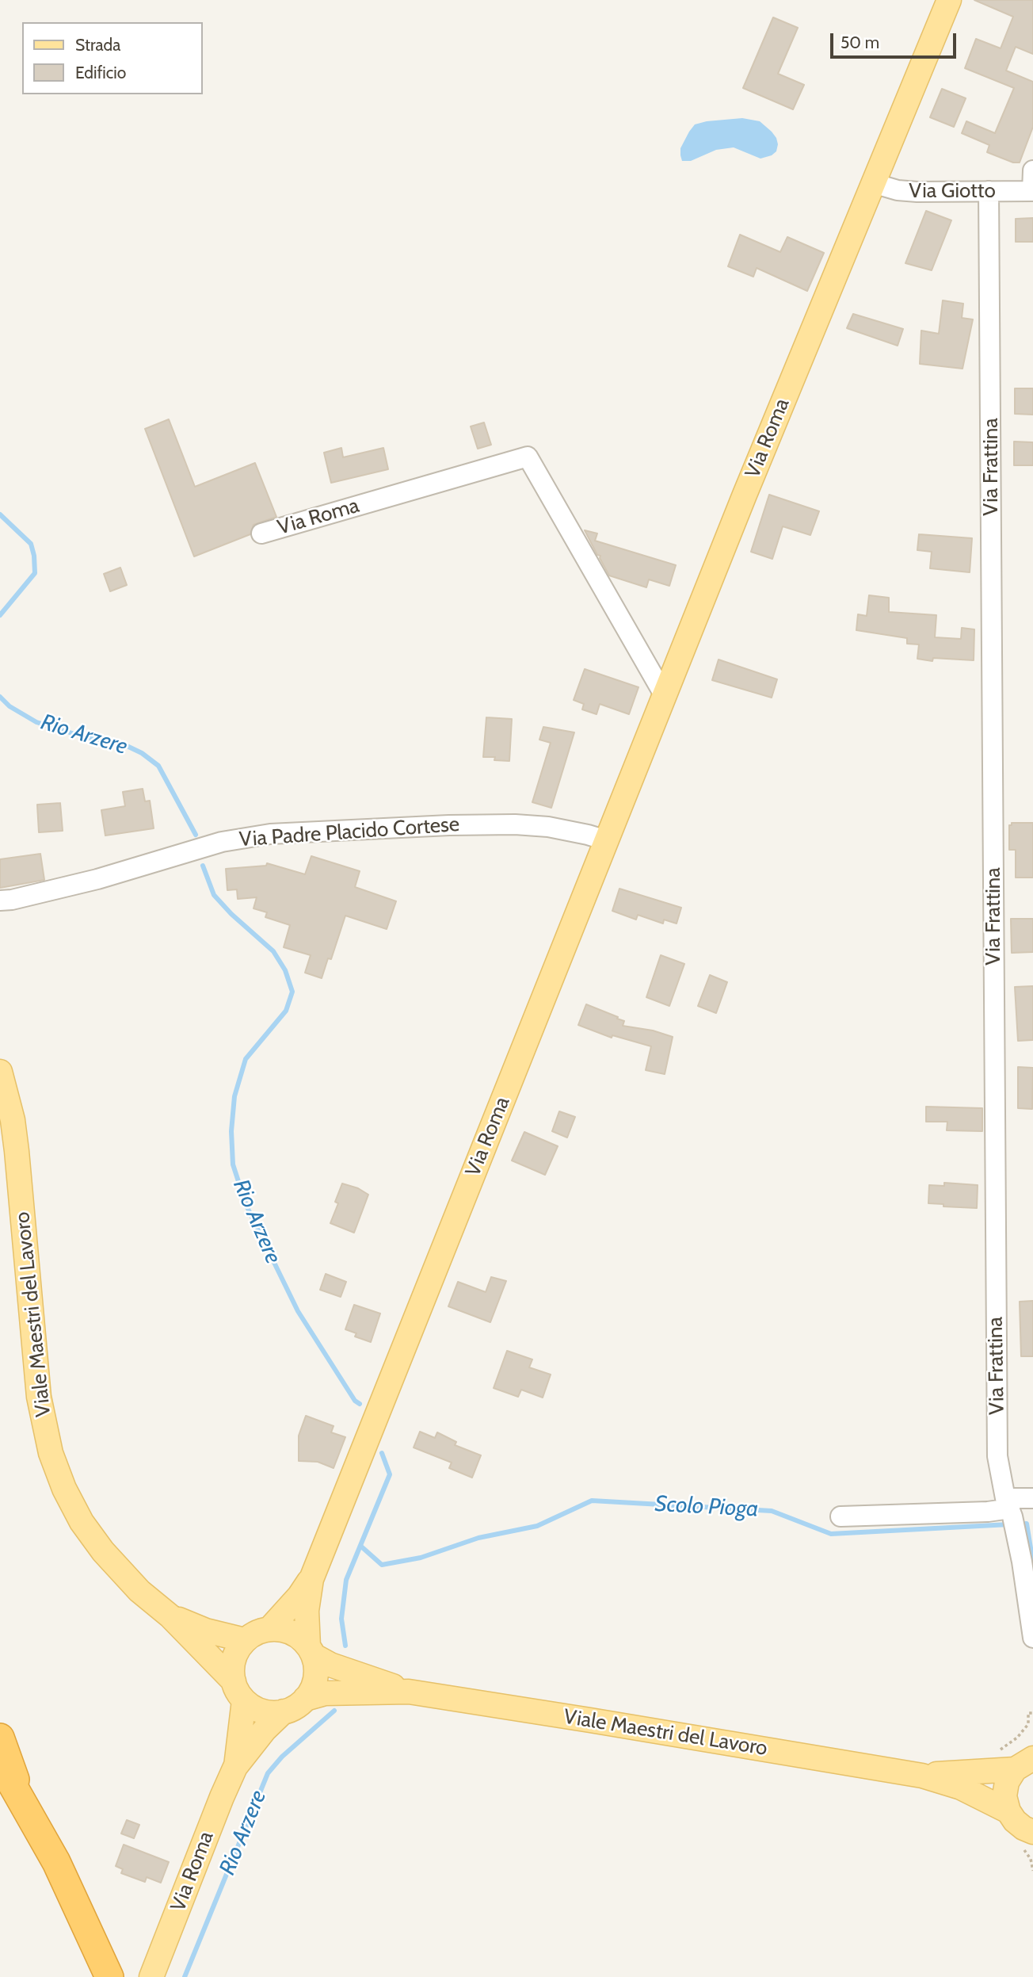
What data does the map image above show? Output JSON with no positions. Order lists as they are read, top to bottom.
{
  "streets": {
    "main road": ["Via Roma", "Viale Maestri del Lavoro"],
    "street": ["Via Giotto", "Via Frattina", "Via Padre Placido Cortese"]
  },
  "crossings": [
    ["Via Giotto", "Via Roma"],
    ["Via Giotto", "Via Frattina"],
    ["Via Roma", "Via Padre Placido Cortese"],
    ["Via Roma", "Viale Maestri del Lavoro"]
  ],
  "water": ["Rio Arzere", "Scolo Pioga"],
  "legend": ["Strada", "Edificio"],
  "scale_bar": "50 m"
}
